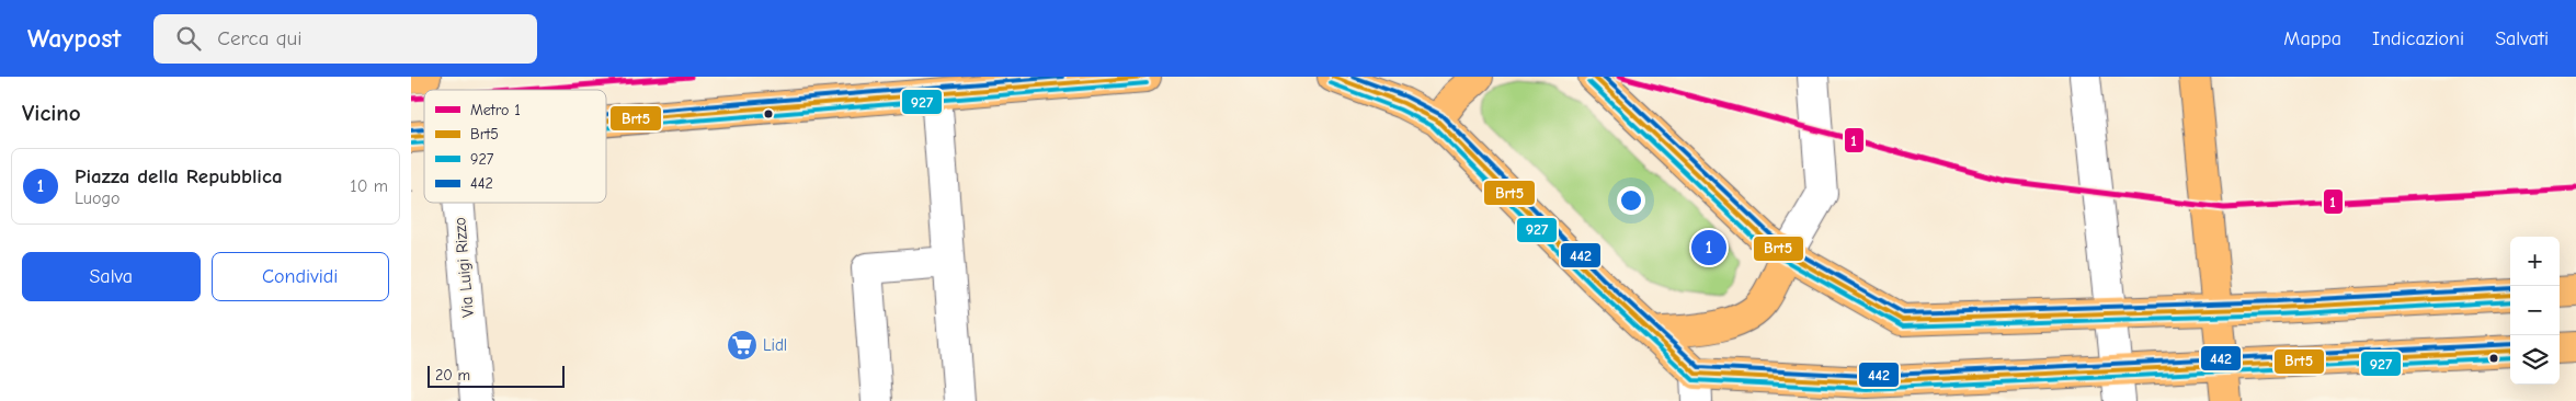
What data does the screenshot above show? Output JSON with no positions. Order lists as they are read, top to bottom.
{
  "streets": {
    "street": ["Via Luigi Rizzo"]
  },
  "places": {
    "supermarket": ["Lidl"]
  },
  "lines": [
    "metro line 1",
    "transit line Brt5",
    "transit line 442",
    "transit line 927"
  ],
  "legend": [
    "Metro 1",
    "Brt5",
    "927",
    "442"
  ],
  "scale_bar": "20 m",
  "page": {
    "header": "Waypost",
    "search": "Cerca qui",
    "nav": ["Mappa", "Indicazioni", "Salvati"],
    "heading": "Vicino",
    "list": [
      {
        "mark": "1",
        "name": "Piazza della Repubblica",
        "note": "Luogo",
        "value": "10 m"
      }
    ],
    "pins": "1",
    "buttons": ["Salva", "Condividi"],
    "map_buttons": ["+", "−"],
    "scale": "20 m"
  }
}
